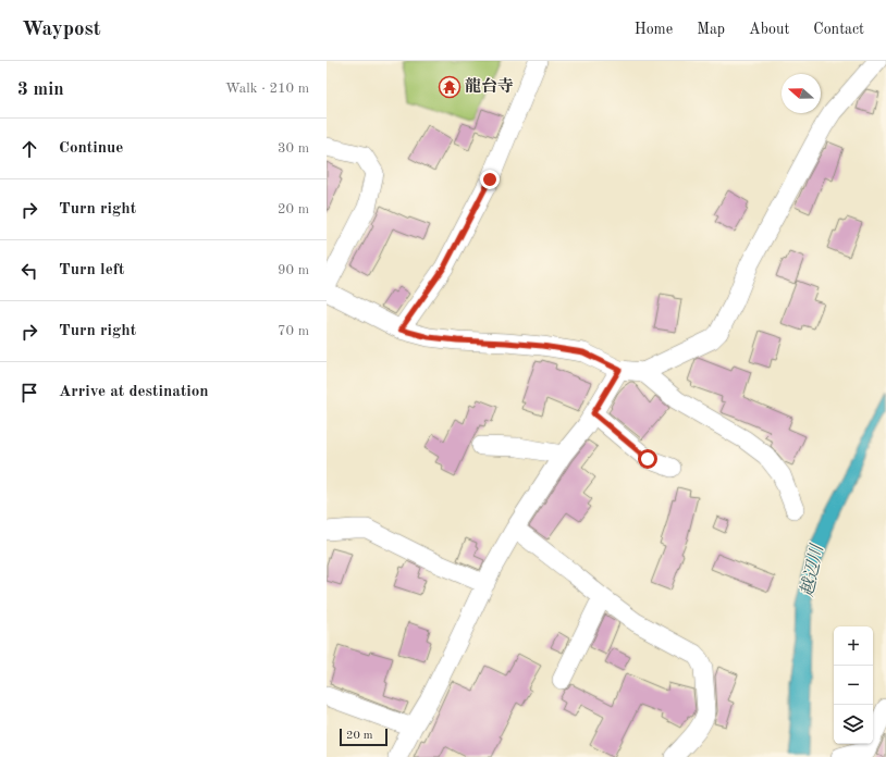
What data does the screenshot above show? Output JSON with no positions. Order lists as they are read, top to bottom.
{
  "water": ["越辺川"],
  "places": {
    "temple": ["龍台寺"]
  },
  "scale_bar": "20 m",
  "north": "left",
  "page": {
    "header": "Waypost",
    "nav": [
      "Home",
      "Map",
      "About",
      "Contact"
    ],
    "heading": ["3 min", "Walk · 210 m"],
    "list": [
      ["Continue", "30 m"],
      ["Turn right", "20 m"],
      ["Turn left", "90 m"],
      ["Turn right", "70 m"],
      "Arrive at destination"
    ],
    "map_buttons": ["+", "−"],
    "scale": "20 m"
  }
}
